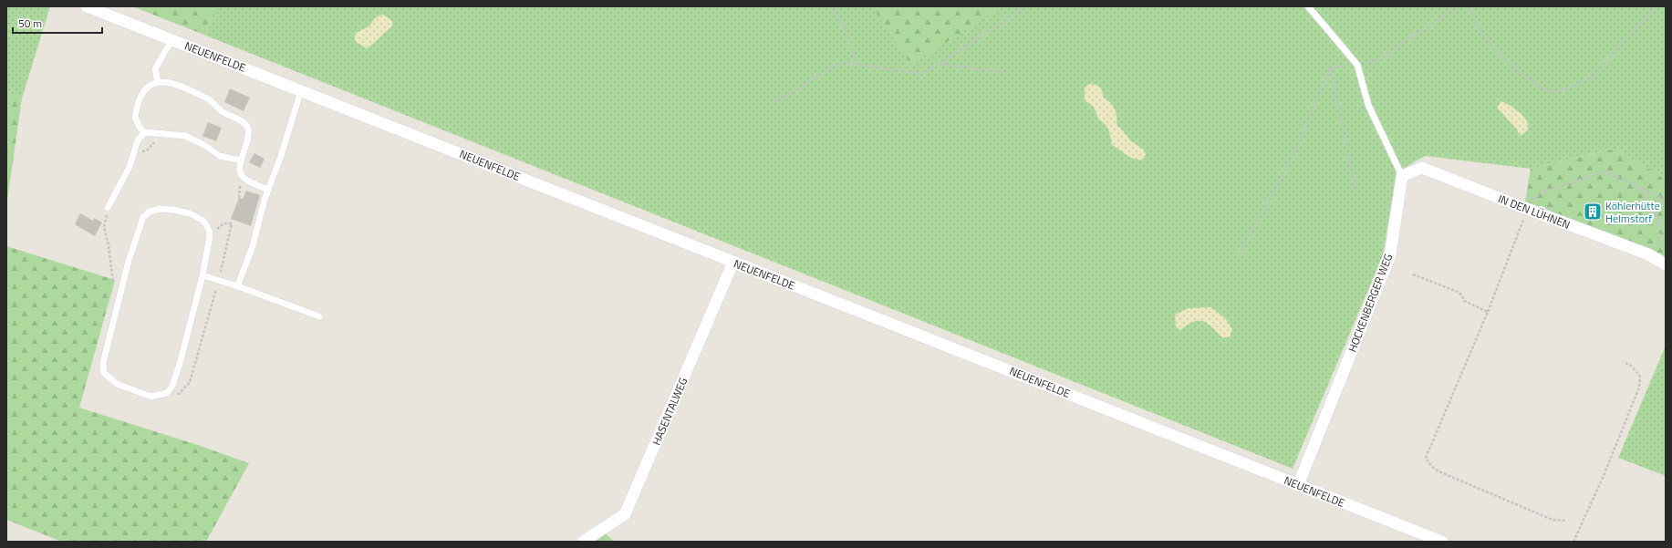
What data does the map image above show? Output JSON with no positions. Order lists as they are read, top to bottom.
{
  "streets": {
    "street": [
      "NEUENFELDE",
      "IN DEN LÜHNEN",
      "HOCKENBERGER WEG",
      "HASENTALWEG"
    ]
  },
  "crossings": [
    ["NEUENFELDE", "HOCKENBERGER WEG"],
    ["NEUENFELDE", "HASENTALWEG"],
    ["IN DEN LÜHNEN", "HOCKENBERGER WEG"]
  ],
  "places": {
    "building": ["Köhlerhütte Helmstorf"]
  },
  "scale_bar": "50 m"
}
